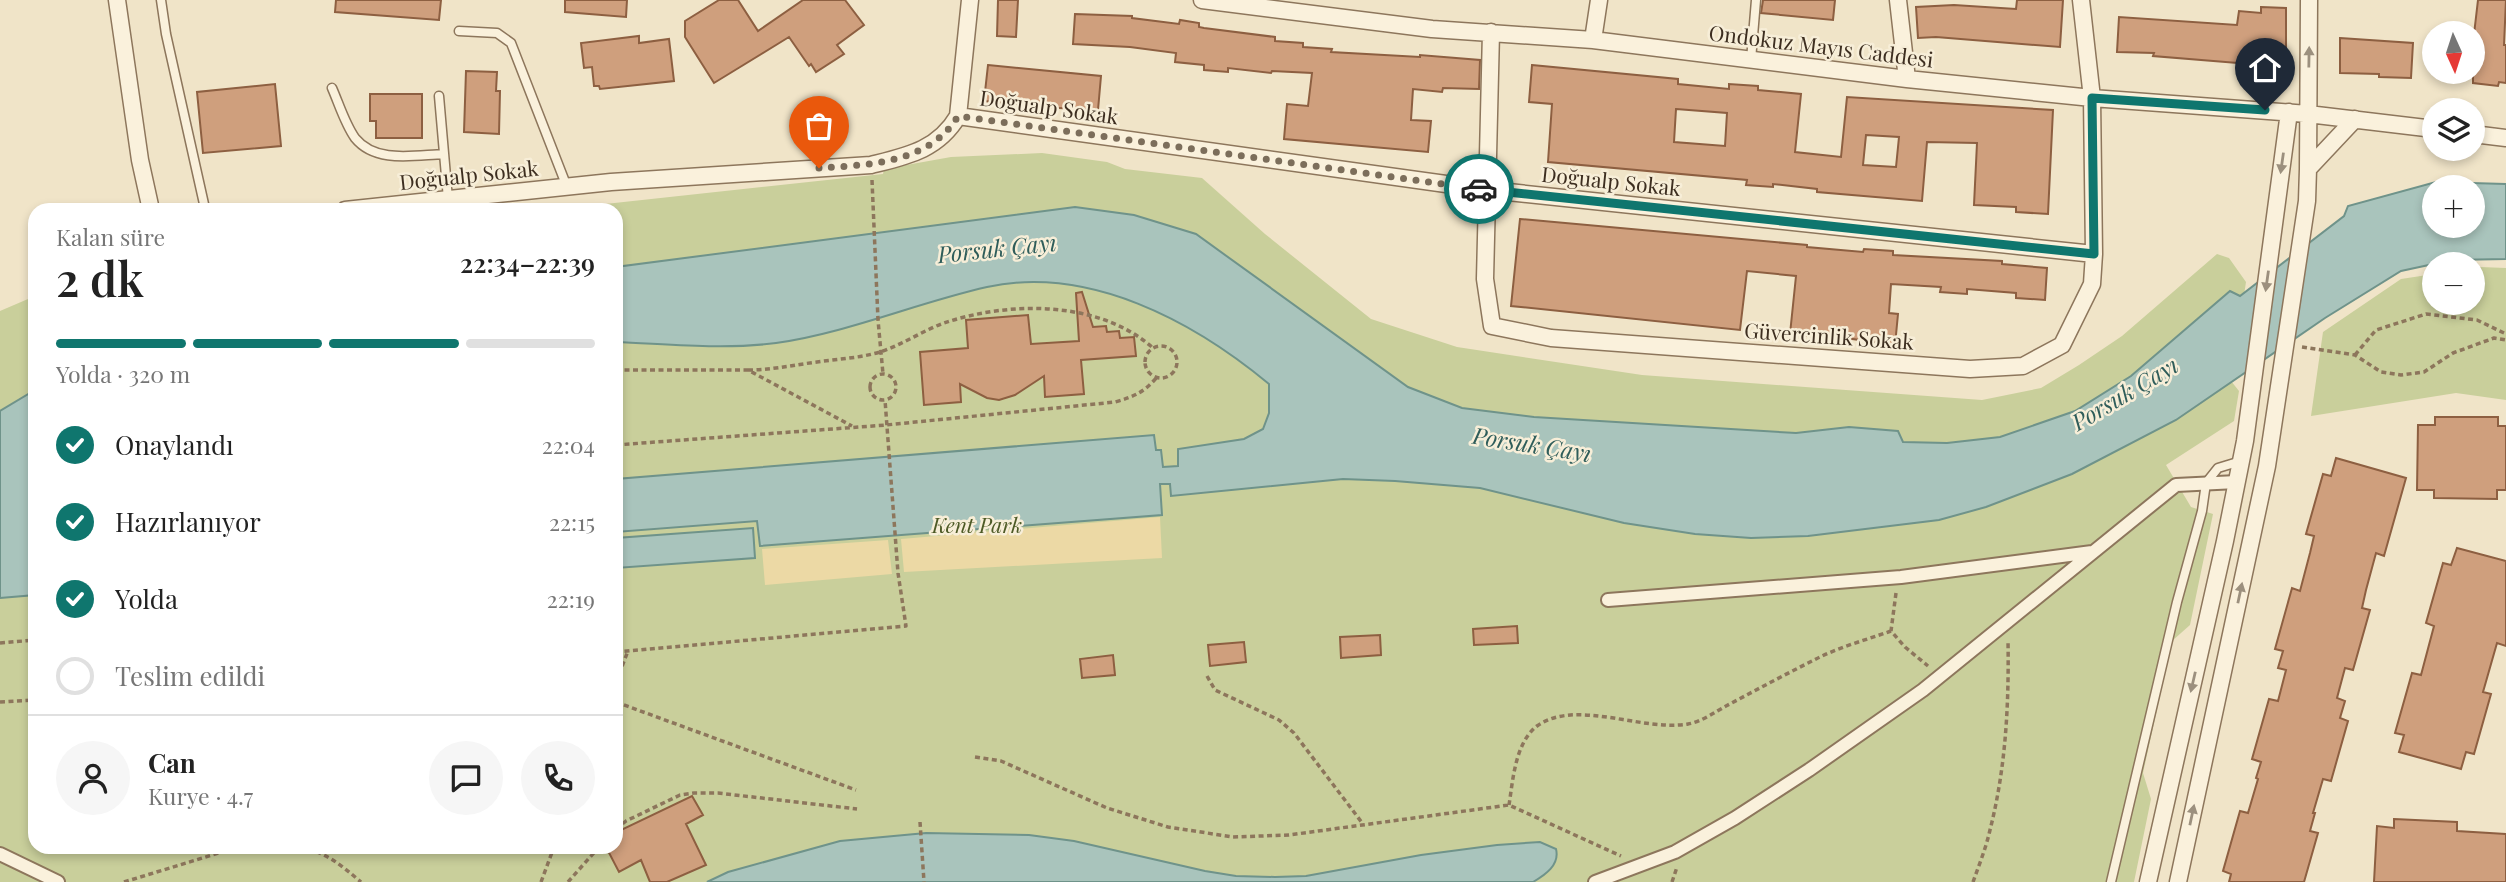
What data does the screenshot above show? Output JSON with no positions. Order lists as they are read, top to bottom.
{
  "streets": {
    "street": ["Ondokuz Mayıs Caddesi", "Doğualp Sokak", "Güvercinlik Sokak"]
  },
  "crossings": [
    ["Ondokuz Mayıs Caddesi", "Güvercinlik Sokak"],
    ["Doğualp Sokak", "Güvercinlik Sokak"]
  ],
  "water": ["Porsuk Çayı"],
  "parks": ["Kent Park"],
  "north": "bottom",
  "page": {
    "map_buttons": ["+", "−"],
    "heading": ["2 dk", "Kalan süre", "22:34–22:39"],
    "panel": ["Can", "Kurye · 4.7"],
    "bar": "Yolda · 320 m",
    "list": [
      ["Onaylandı", "22:04"],
      ["Hazırlanıyor", "22:15"],
      ["Yolda", "22:19"],
      "Teslim edildi"
    ]
  }
}
